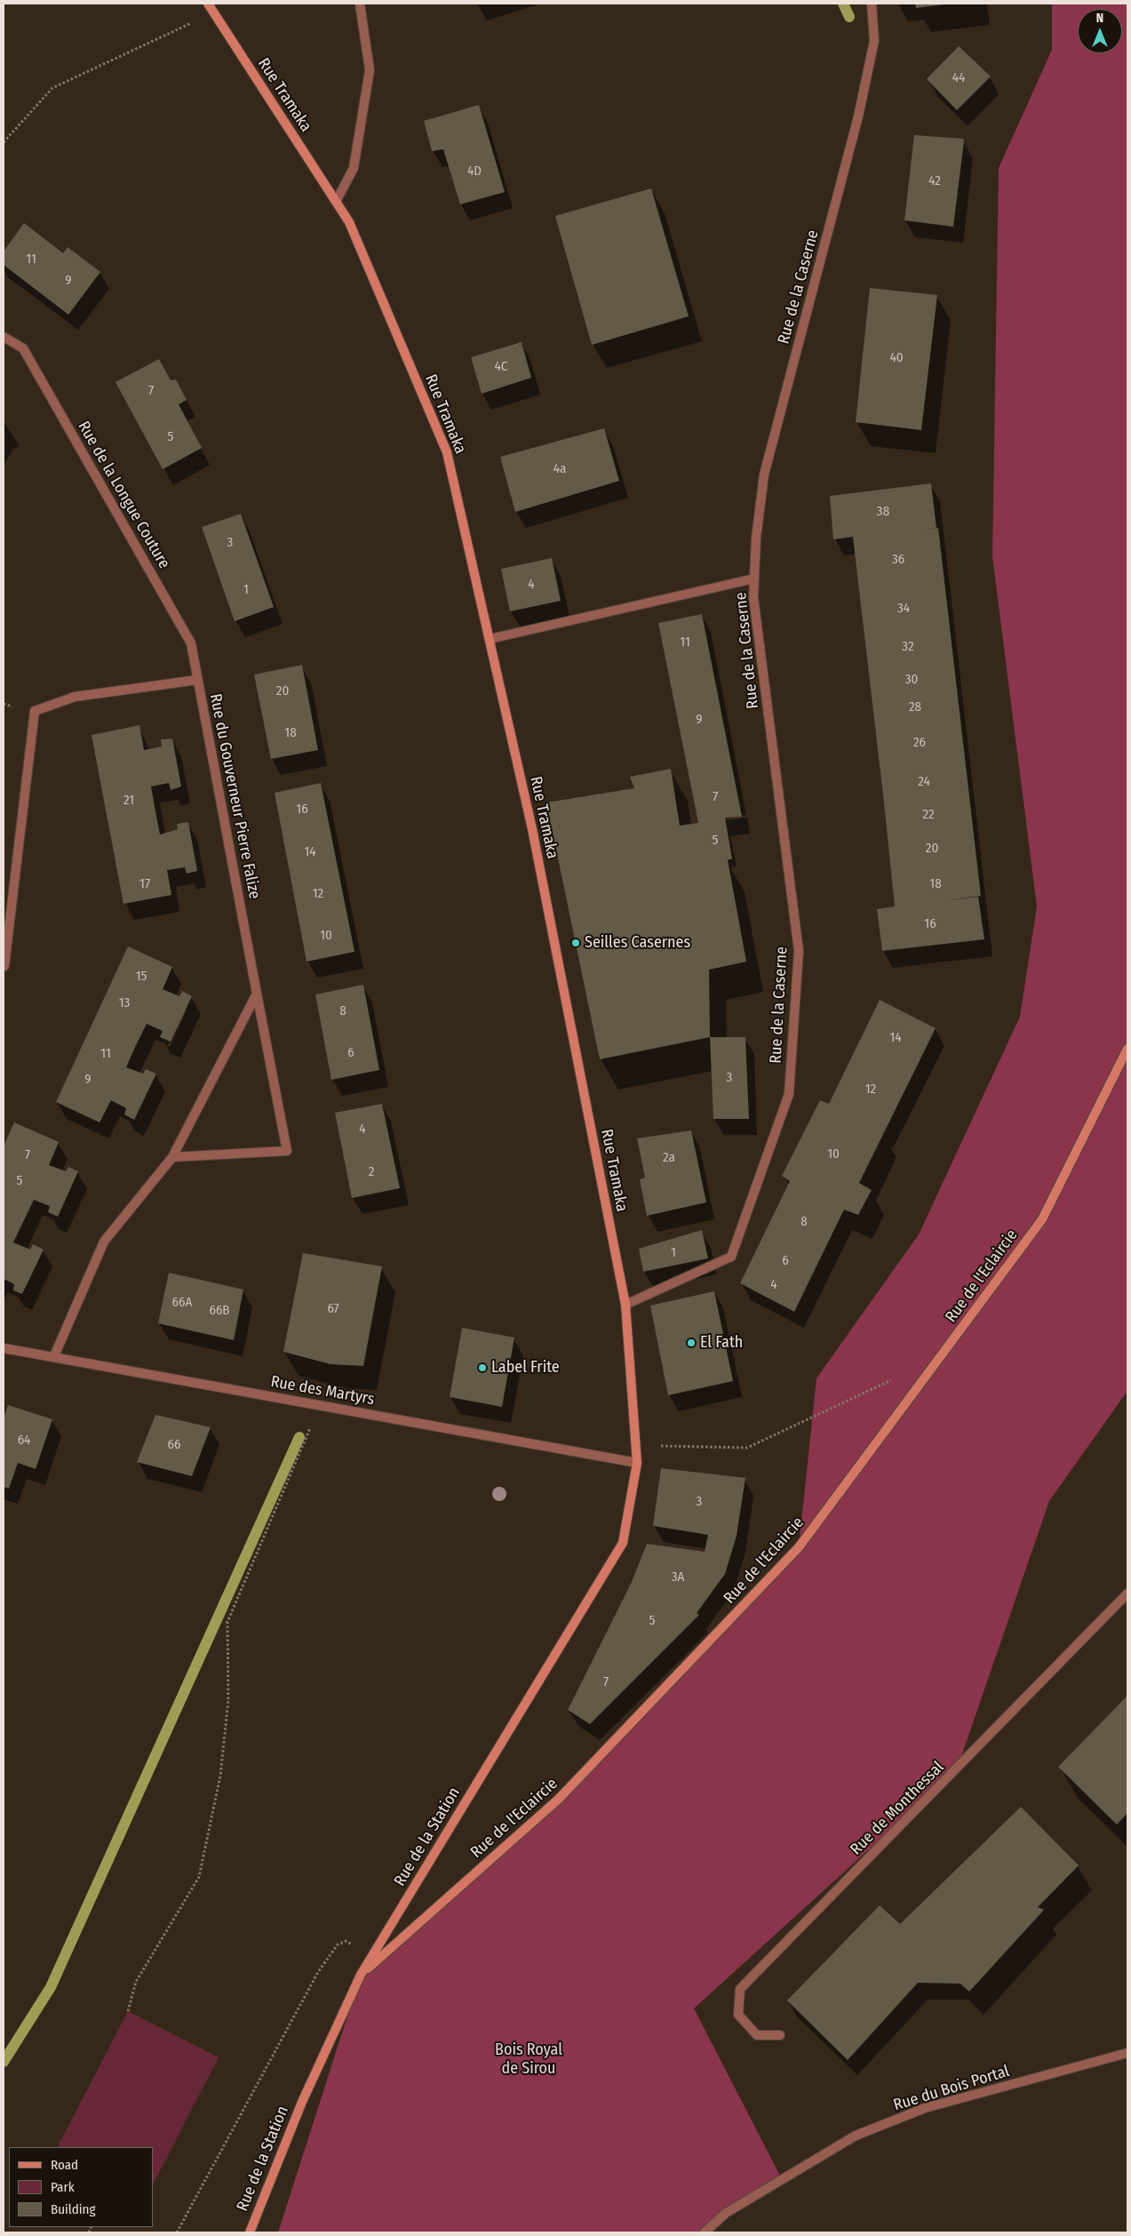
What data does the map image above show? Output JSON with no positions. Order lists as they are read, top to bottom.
{
  "streets": {
    "main road": ["Rue Tramaka", "Rue de l'Eclaircie", "Rue de la Station"],
    "street": [
      "Rue de la Caserne",
      "Rue de la Longue Couture",
      "Rue du Gouverneur Pierre Falize",
      "Rue des Martyrs",
      "Rue de Monthessal",
      "Rue du Bois Portal"
    ]
  },
  "crossings": [
    ["Rue Tramaka", "Rue de la Caserne"],
    ["Rue Tramaka", "Rue des Martyrs"],
    ["Rue Tramaka", "Rue de la Station"],
    ["Rue de la Longue Couture", "Rue du Gouverneur Pierre Falize"],
    ["Rue de l'Eclaircie", "Rue de la Station"],
    ["Rue des Martyrs", "Rue de la Station"]
  ],
  "parks": ["Bois Royal de Sirou"],
  "places": ["Seilles Casernes", "El Fath", "Label Frite"],
  "house_numbers": [
    "44",
    "4D",
    "42",
    "11",
    "9",
    "40",
    "4C",
    "7",
    "5",
    "4a",
    "38",
    "3",
    "36",
    "4",
    "1",
    "34",
    "11",
    "32",
    "30",
    "20",
    "28",
    "9",
    "18",
    "26",
    "24",
    "7",
    "21",
    "16",
    "22",
    "5",
    "20",
    "14",
    "17",
    "18",
    "12",
    "16",
    "10",
    "15",
    "13",
    "8",
    "14",
    "6",
    "11",
    "3",
    "9",
    "12",
    "4",
    "10",
    "7",
    "2a",
    "2",
    "5",
    "8",
    "1",
    "6",
    "4",
    "66A",
    "67",
    "66B",
    "64",
    "66",
    "3",
    "3A",
    "5",
    "7"
  ],
  "legend": ["Road", "Park", "Building"],
  "north": "top"
}
